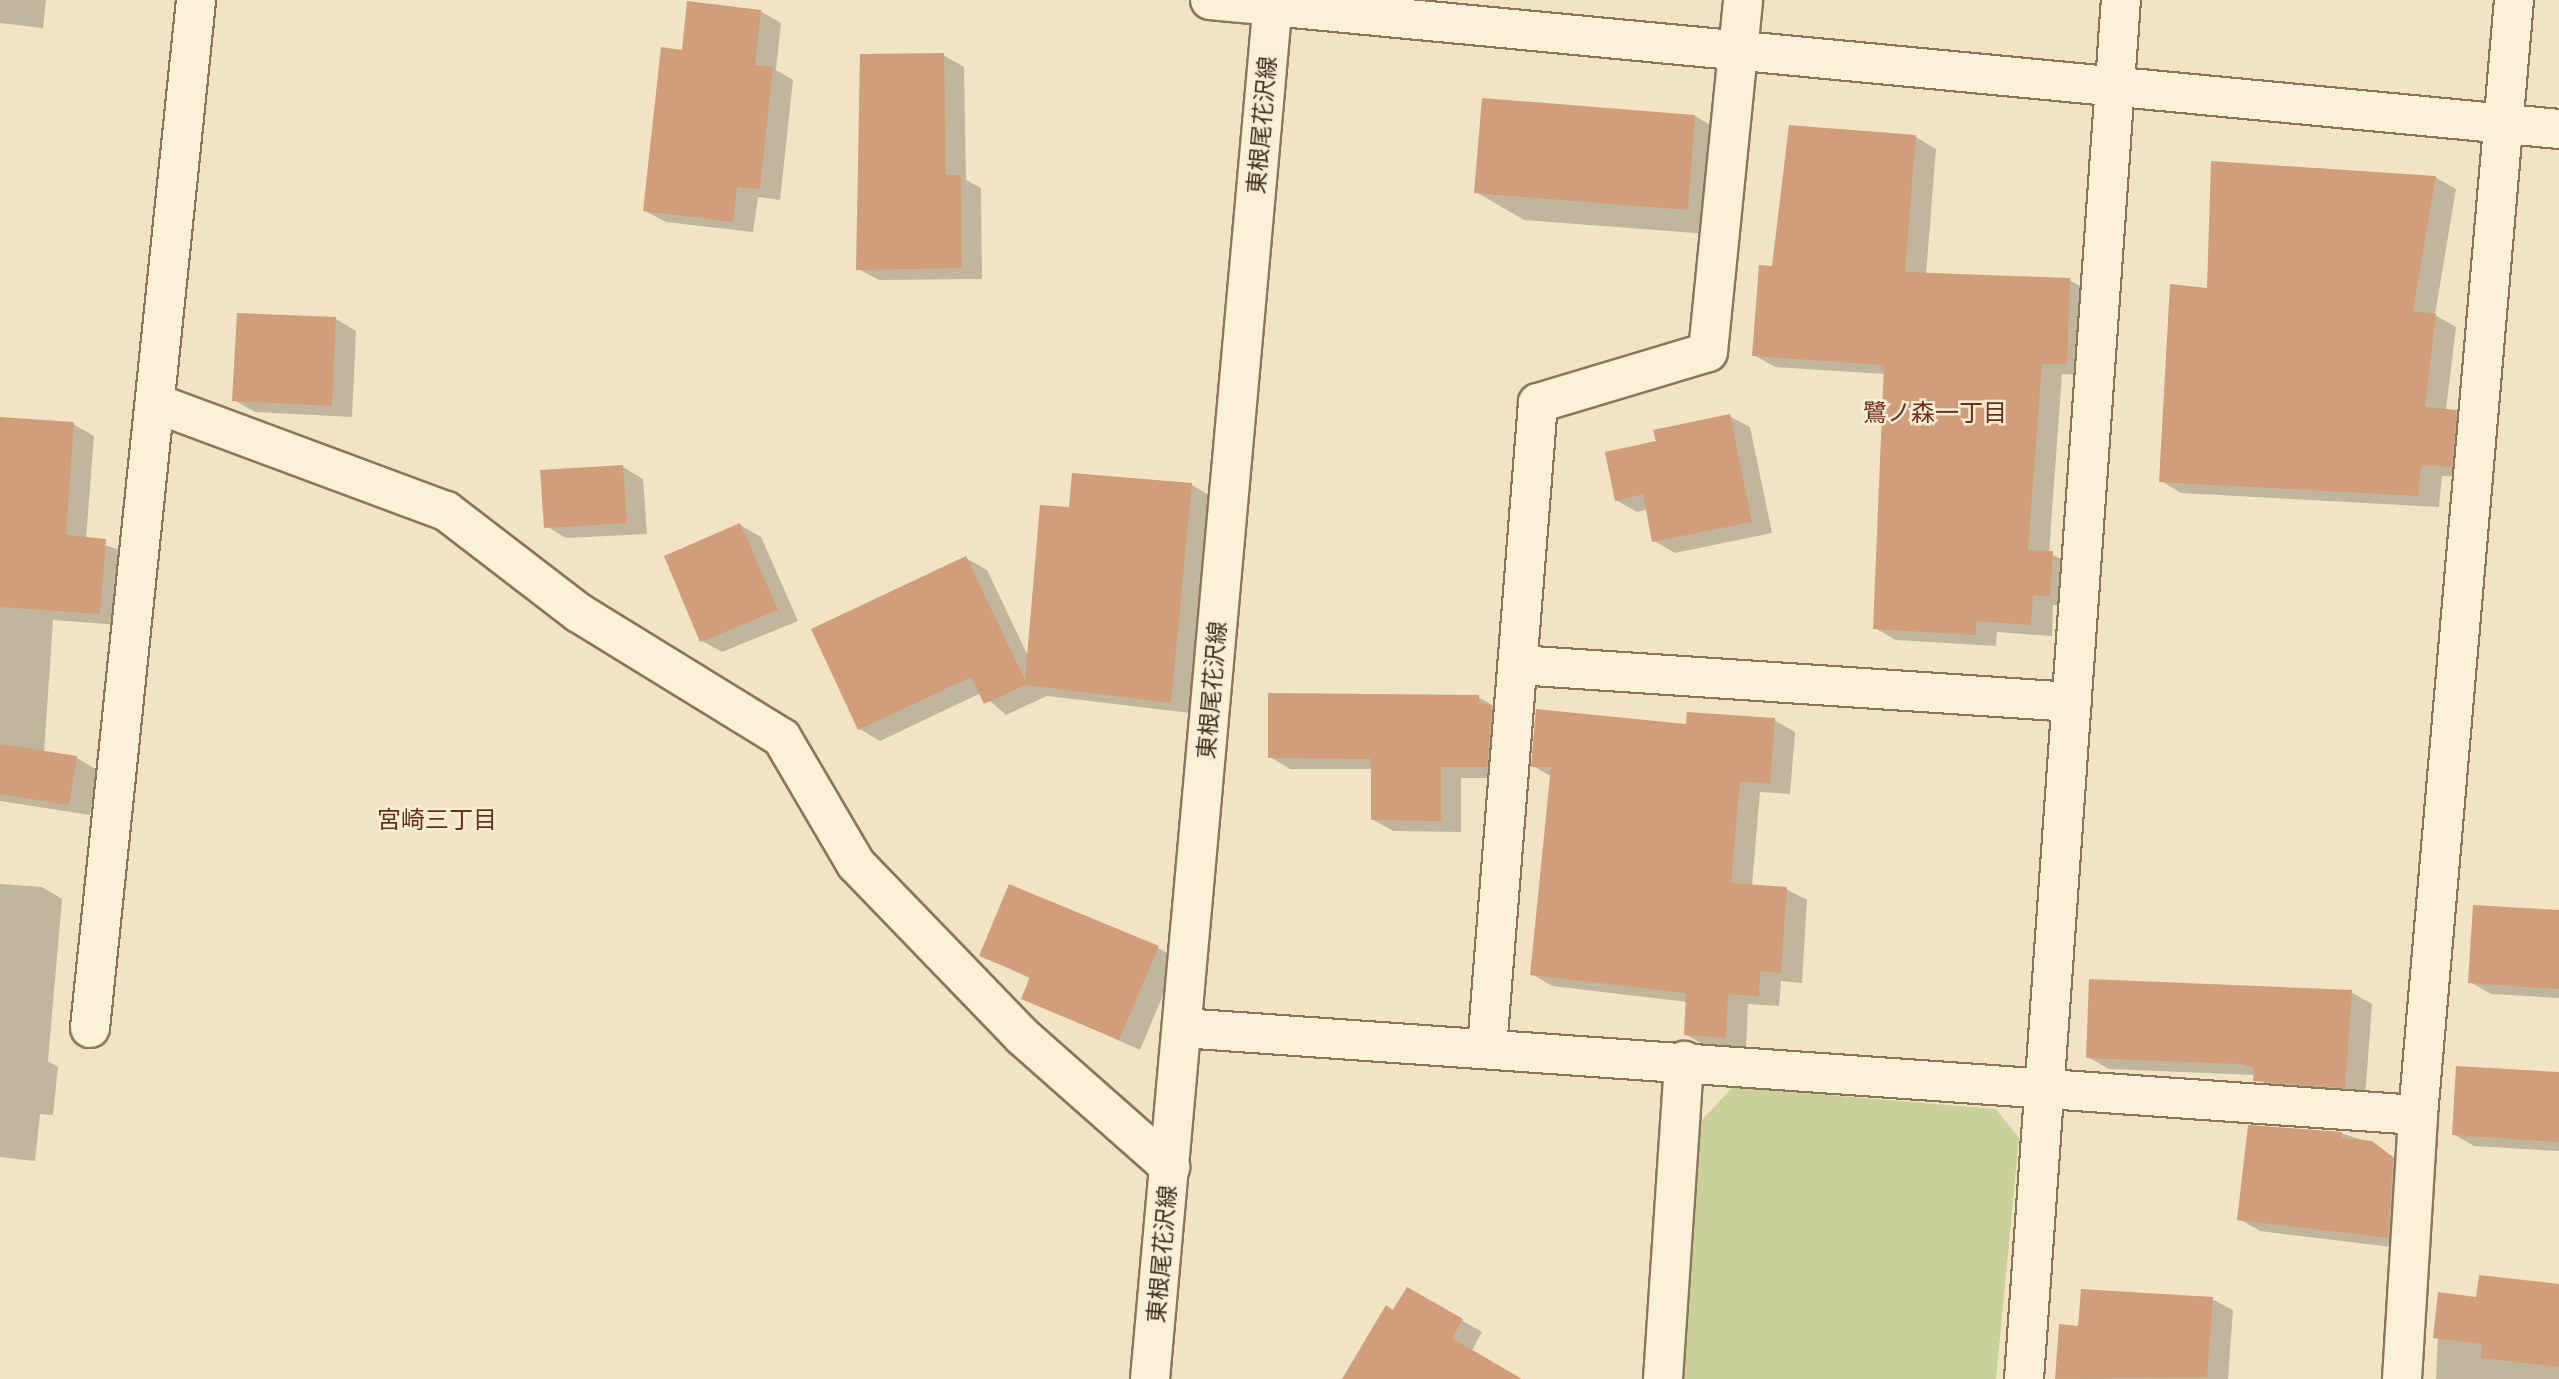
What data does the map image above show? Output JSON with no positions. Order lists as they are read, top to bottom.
{
  "streets": {
    "street": ["東根尾花沢線"]
  },
  "districts": ["鷺ノ森一丁目", "宮崎三丁目"]
}
